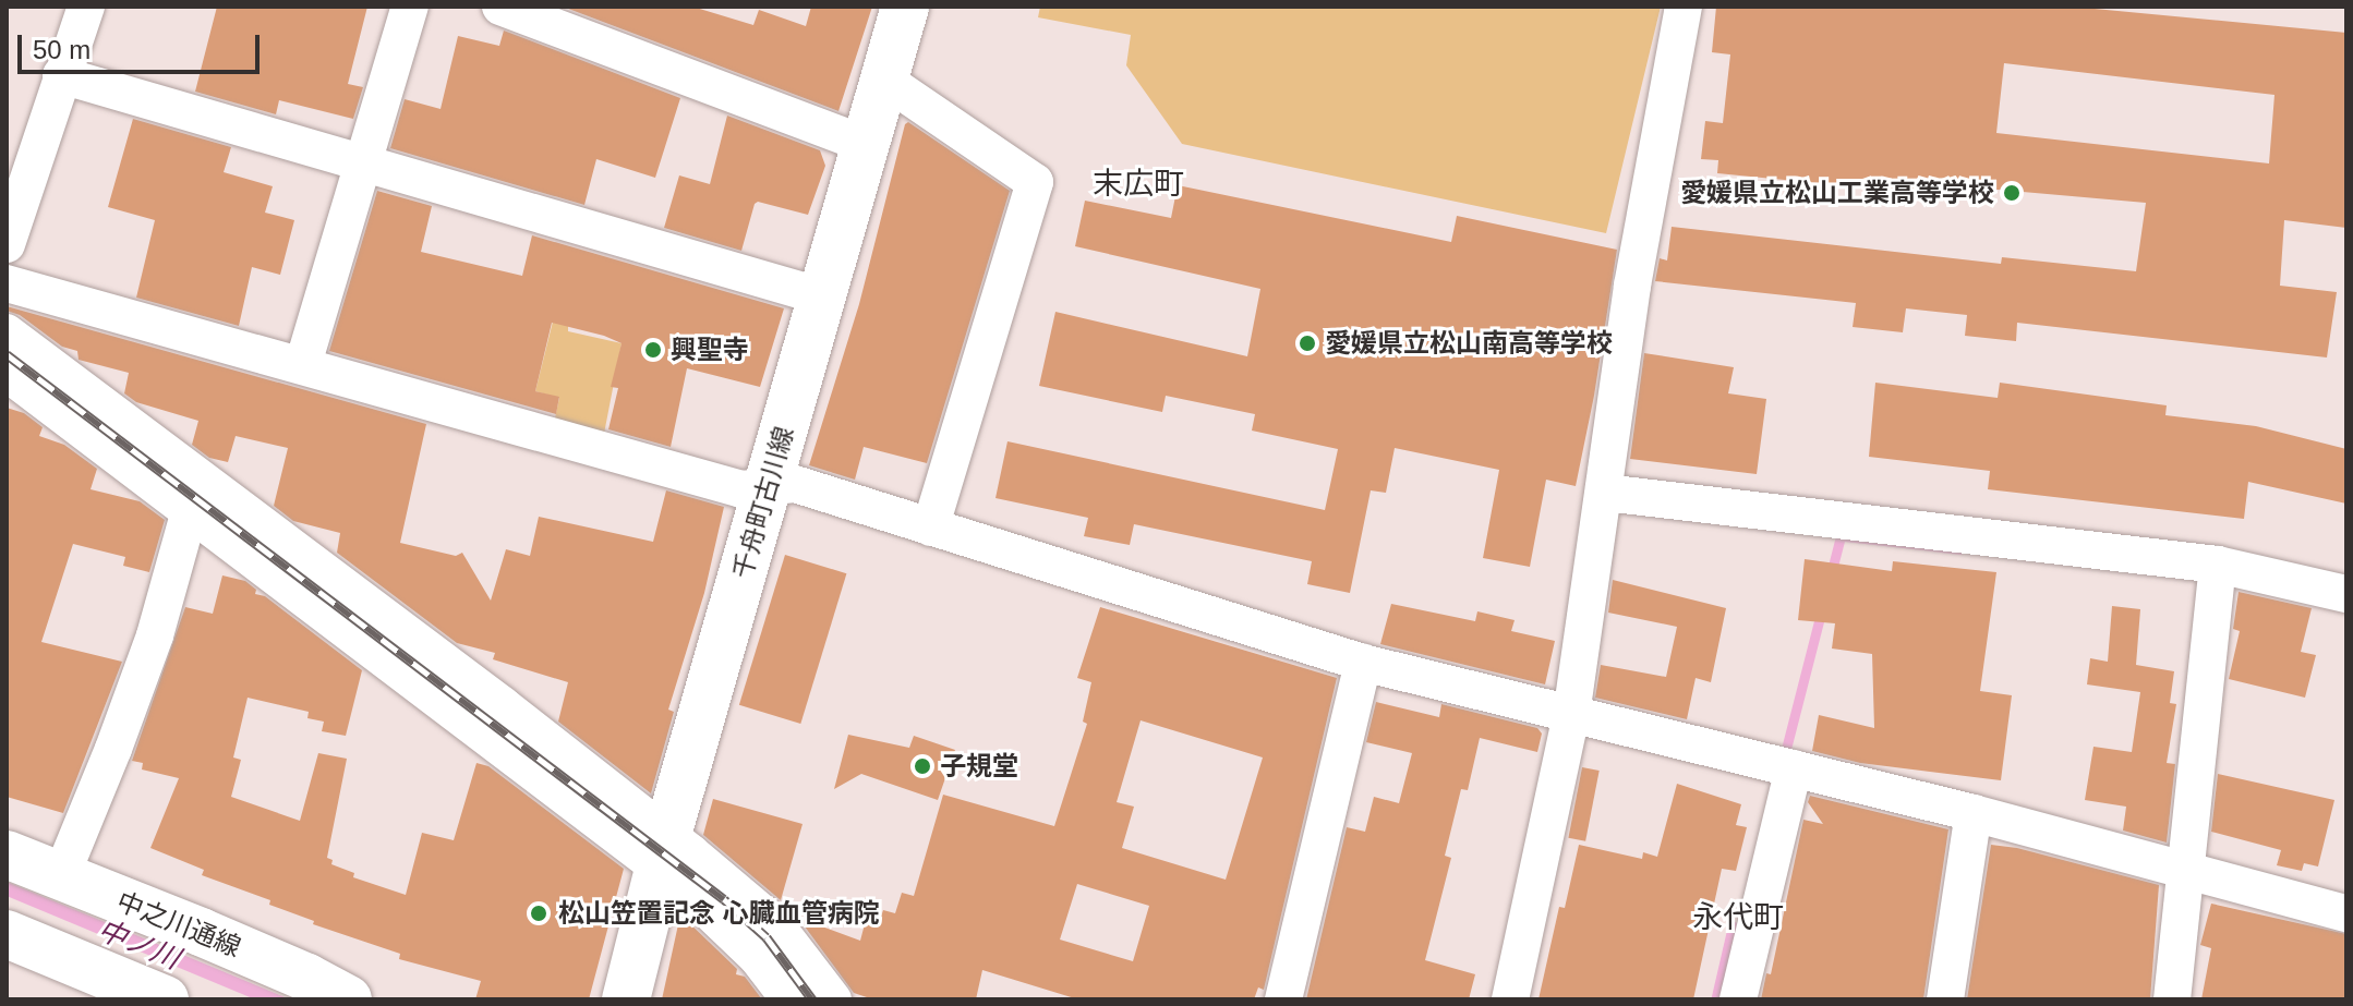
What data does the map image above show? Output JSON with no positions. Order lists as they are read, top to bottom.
{
  "streets": {
    "street": ["千舟町古川線", "中之川通線"]
  },
  "districts": ["末広町", "永代町"],
  "water": ["中ノ川"],
  "places": [
    "愛媛県立松山工業高等学校",
    "愛媛県立松山南高等学校",
    "興聖寺",
    "子規堂",
    "松山笠置記念 心臓血管病院"
  ],
  "scale_bar": "50 m"
}
